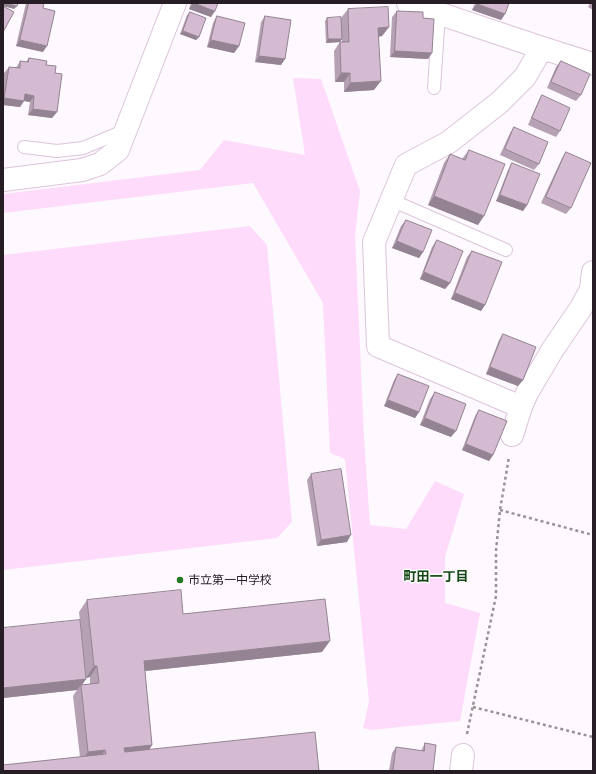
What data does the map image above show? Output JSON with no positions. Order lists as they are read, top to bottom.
{
  "districts": ["町田一丁目"],
  "places": ["市立第一中学校"]
}
